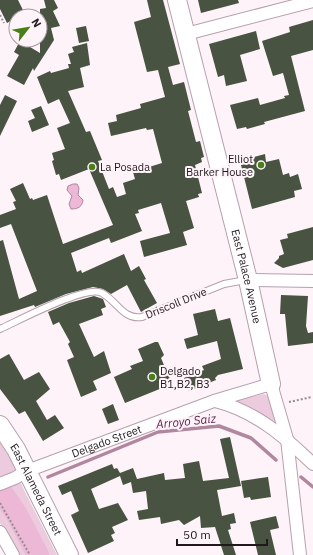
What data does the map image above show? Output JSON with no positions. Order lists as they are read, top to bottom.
{
  "streets": {
    "street": ["East Palace Avenue", "Delgado Street", "East Alameda Street"],
    "lane": ["Driscoll Drive"]
  },
  "crossings": [
    ["East Palace Avenue", "Driscoll Drive"],
    ["East Palace Avenue", "Delgado Street"],
    ["Delgado Street", "East Alameda Street"]
  ],
  "water": ["Arroyo Saiz"],
  "places": ["Elliot Barker House", "La Posada", "Delgado B1,B2, B3"],
  "scale_bar": "50 m",
  "north": "top right"
}
